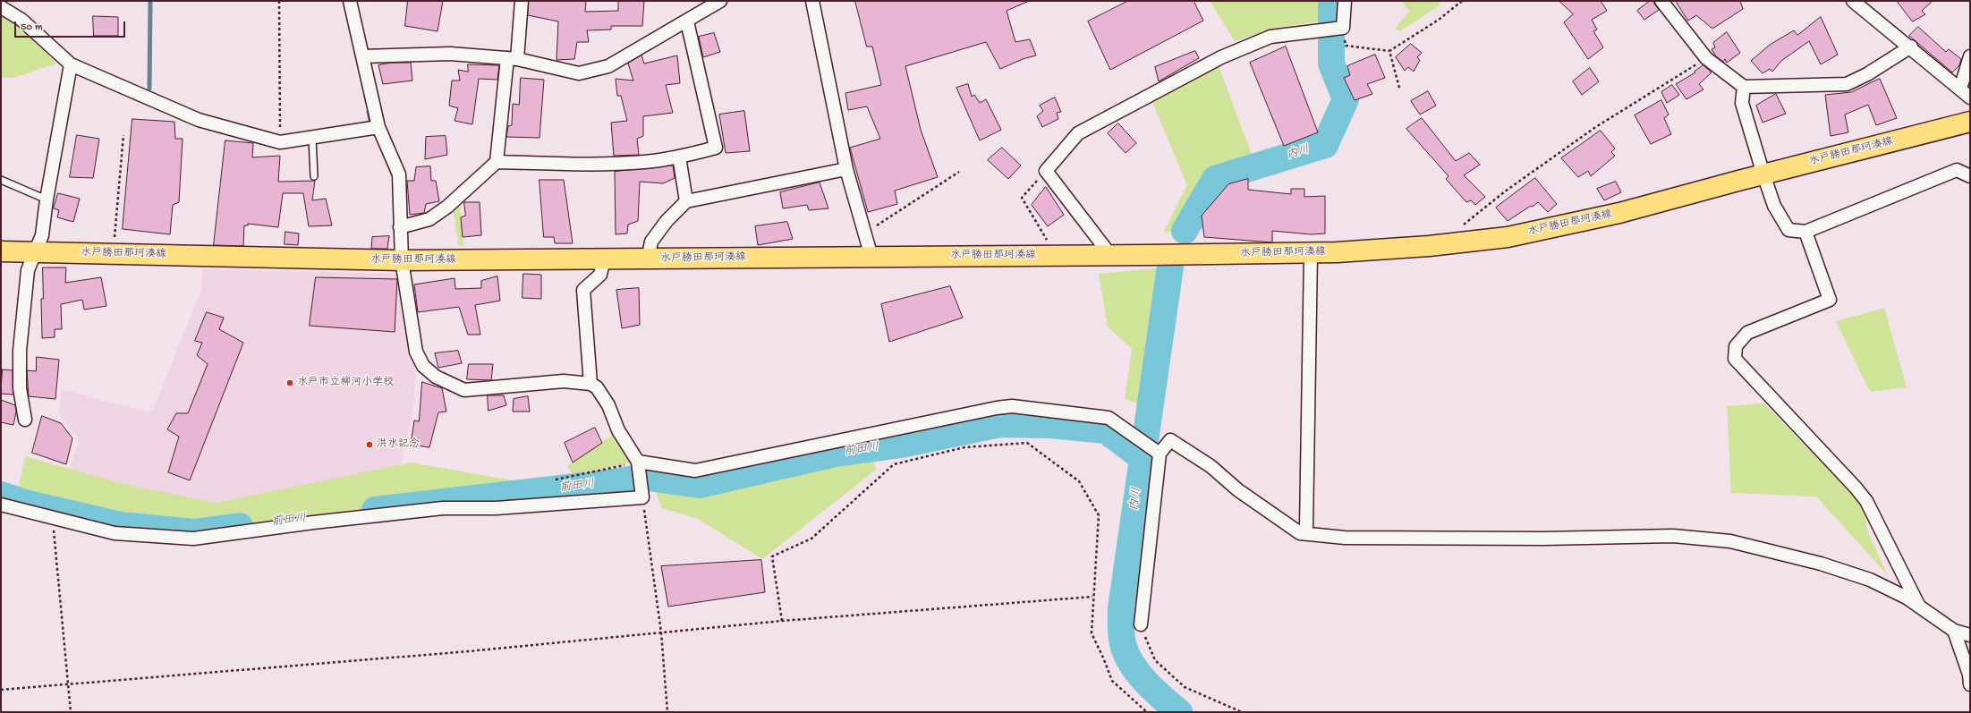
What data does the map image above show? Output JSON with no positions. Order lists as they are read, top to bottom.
{
  "streets": {
    "main road": ["水戸勝田那珂湊線"]
  },
  "water": ["内川", "前田川"],
  "places": ["水戸市立柳河小学校", "洪水記念"],
  "scale_bar": "50 m"
}
